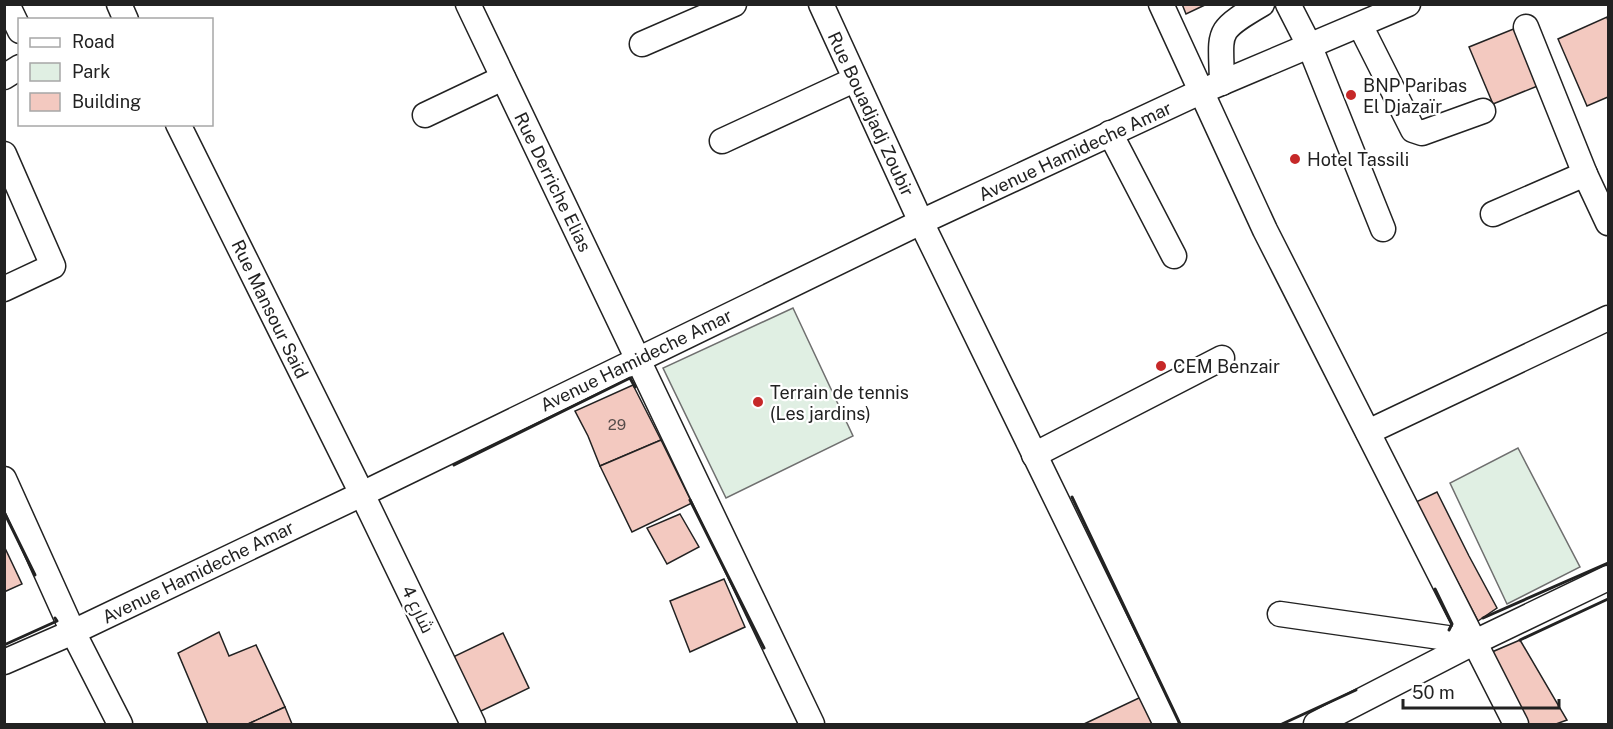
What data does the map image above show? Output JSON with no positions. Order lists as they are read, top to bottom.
{
  "streets": {
    "street": [
      "Rue Bouadjadj Zoubir",
      "Avenue Hamideche Amar",
      "Rue Derriche Elias",
      "Rue Mansour Said",
      "شارع 4"
    ]
  },
  "crossings": [
    ["Rue Bouadjadj Zoubir", "Avenue Hamideche Amar"],
    ["Avenue Hamideche Amar", "Rue Derriche Elias"],
    ["Avenue Hamideche Amar", "Rue Mansour Said"],
    ["Avenue Hamideche Amar", "شارع 4"],
    ["Rue Mansour Said", "شارع 4"]
  ],
  "places": [
    "BNP Paribas El Djazaïr",
    "Hotel Tassili",
    "CEM Benzair",
    "Terrain de tennis (Les jardins)"
  ],
  "house_numbers": ["29"],
  "legend": ["Road", "Park", "Building"],
  "scale_bar": "50 m"
}
